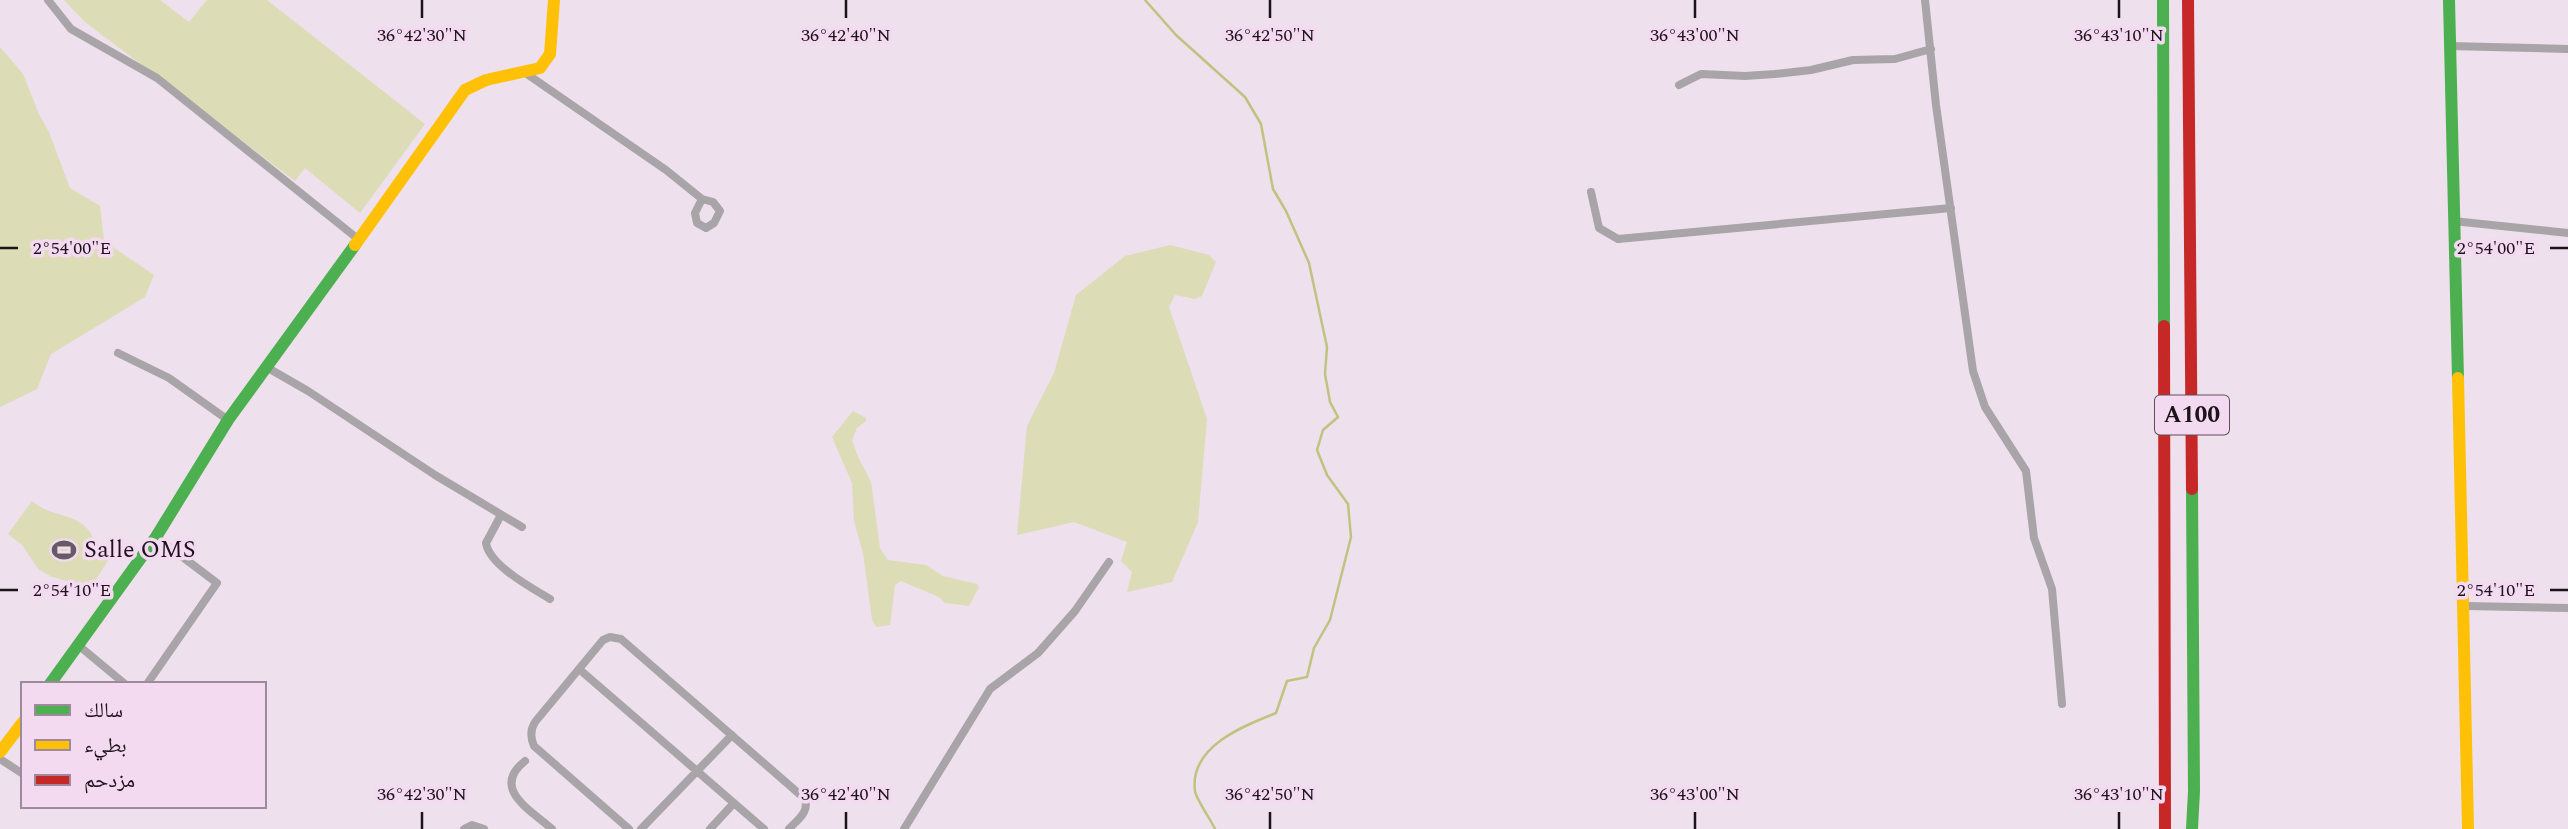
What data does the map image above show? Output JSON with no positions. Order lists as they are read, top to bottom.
{
  "streets": {
    "main road": ["A100"]
  },
  "places": {
    "sports": ["Salle OMS"]
  },
  "legend": ["سالك", "بطيء", "مزدحم"],
  "coordinates": [
    "36°42'30\"N",
    "36°42'40\"N",
    "36°42'50\"N",
    "36°43'00\"N",
    "36°43'10\"N",
    "2°54'00\"E",
    "2°54'10\"E"
  ]
}
